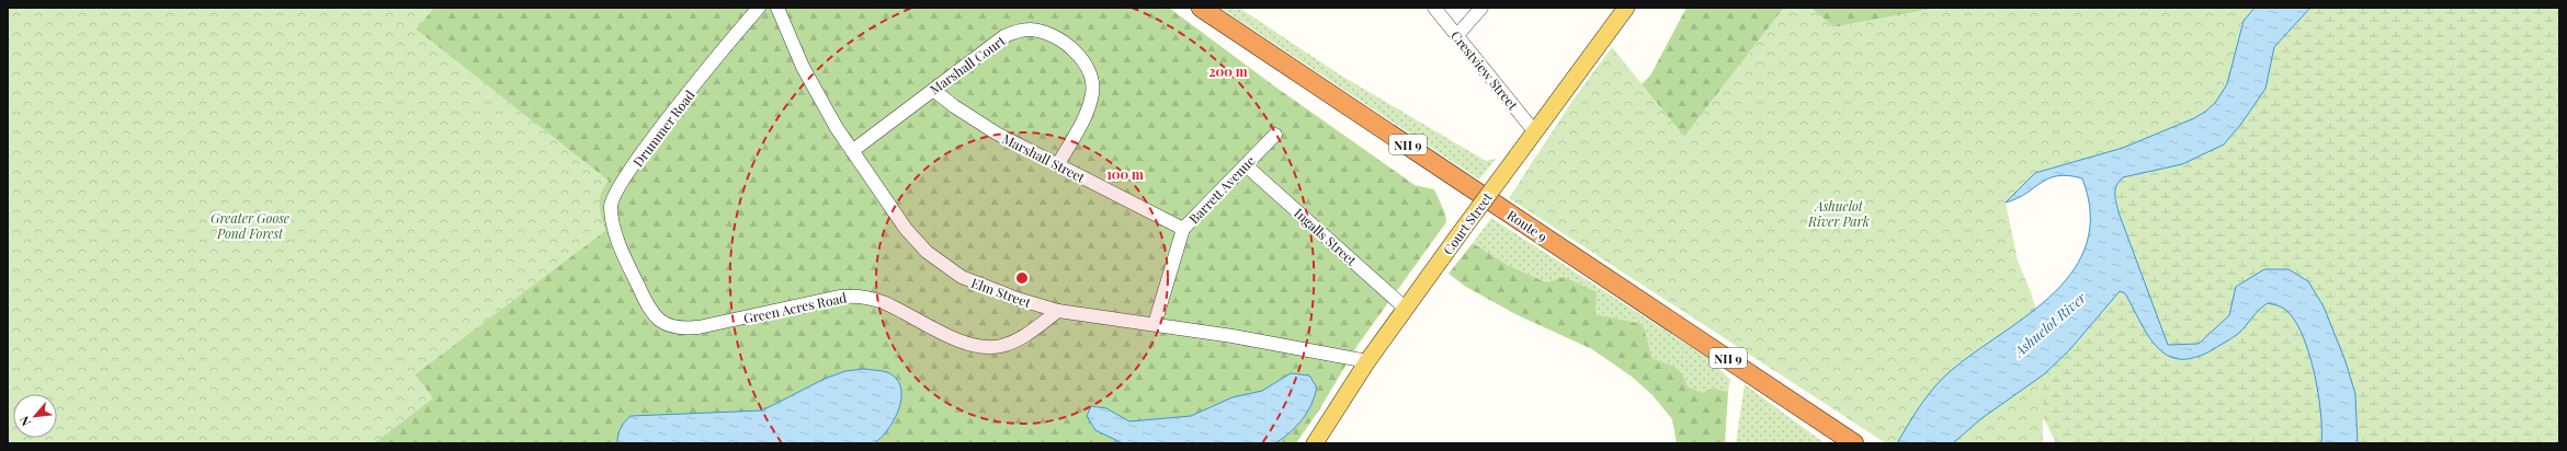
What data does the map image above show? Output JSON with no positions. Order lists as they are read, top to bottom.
{
  "streets": {
    "highway": ["NH 9", "Route 9"],
    "main road": ["Court Street"],
    "street": [
      "Marshall Court",
      "Crestview Street",
      "Drummer Road",
      "Marshall Street",
      "Barrett Avenue",
      "Ingalls Street",
      "Elm Street",
      "Green Acres Road"
    ]
  },
  "crossings": [
    ["Marshall Court", "Marshall Street"],
    ["Marshall Court", "Elm Street"],
    ["Crestview Street", "Court Street"],
    ["Drummer Road", "Green Acres Road"],
    ["Marshall Street", "Barrett Avenue"],
    ["Barrett Avenue", "Ingalls Street"],
    ["Barrett Avenue", "Elm Street"],
    ["Court Street", "Ingalls Street"],
    ["Court Street", "Elm Street"],
    ["Elm Street", "Green Acres Road"]
  ],
  "water": ["Ashuelot River"],
  "parks": ["Ashuelot River Park", "Greater Goose Pond Forest"],
  "north": "bottom left",
  "rings": ["200 m", "100 m"]
}
